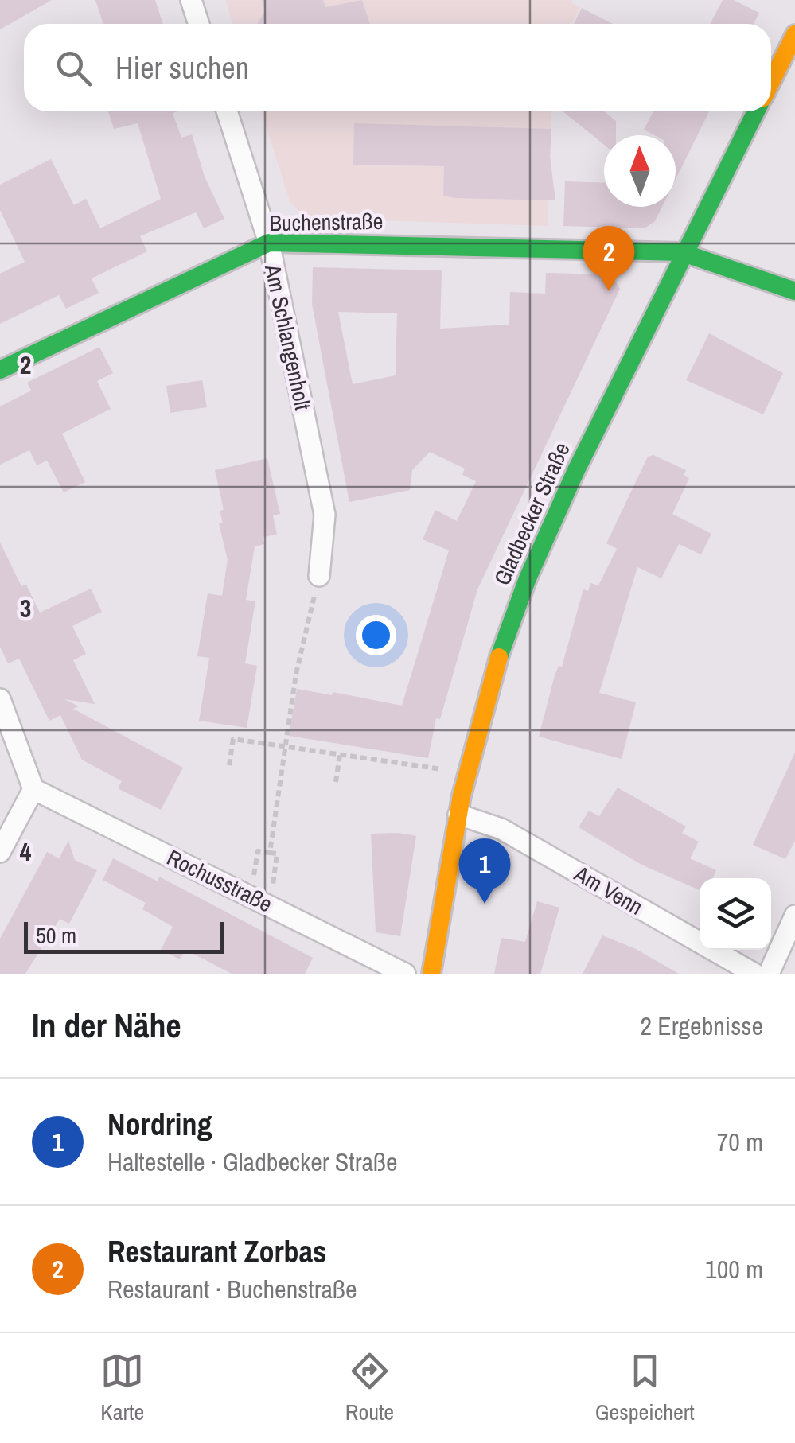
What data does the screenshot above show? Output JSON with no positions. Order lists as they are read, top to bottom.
{
  "streets": {
    "main road": ["Buchenstraße", "Gladbecker Straße"],
    "street": ["Am Schlangenholt", "Rochusstraße", "Am Venn"]
  },
  "crossings": [
    ["Buchenstraße", "Am Schlangenholt"],
    ["Buchenstraße", "Gladbecker Straße"],
    ["Gladbecker Straße", "Am Venn"]
  ],
  "scale_bar": "50 m",
  "north": "top",
  "page": {
    "search": "Hier suchen",
    "pins": ["2", "1"],
    "scale": "50 m",
    "heading": ["In der Nähe", "2 Ergebnisse"],
    "list": [
      {
        "mark": "1",
        "name": "Nordring",
        "note": "Haltestelle · Gladbecker Straße",
        "value": "70 m"
      },
      {
        "mark": "2",
        "name": "Restaurant Zorbas",
        "note": "Restaurant · Buchenstraße",
        "value": "100 m"
      }
    ],
    "nav": ["Karte", "Route", "Gespeichert"]
  },
  "grid": {
    "rows": ["2", "3", "4"]
  }
}
